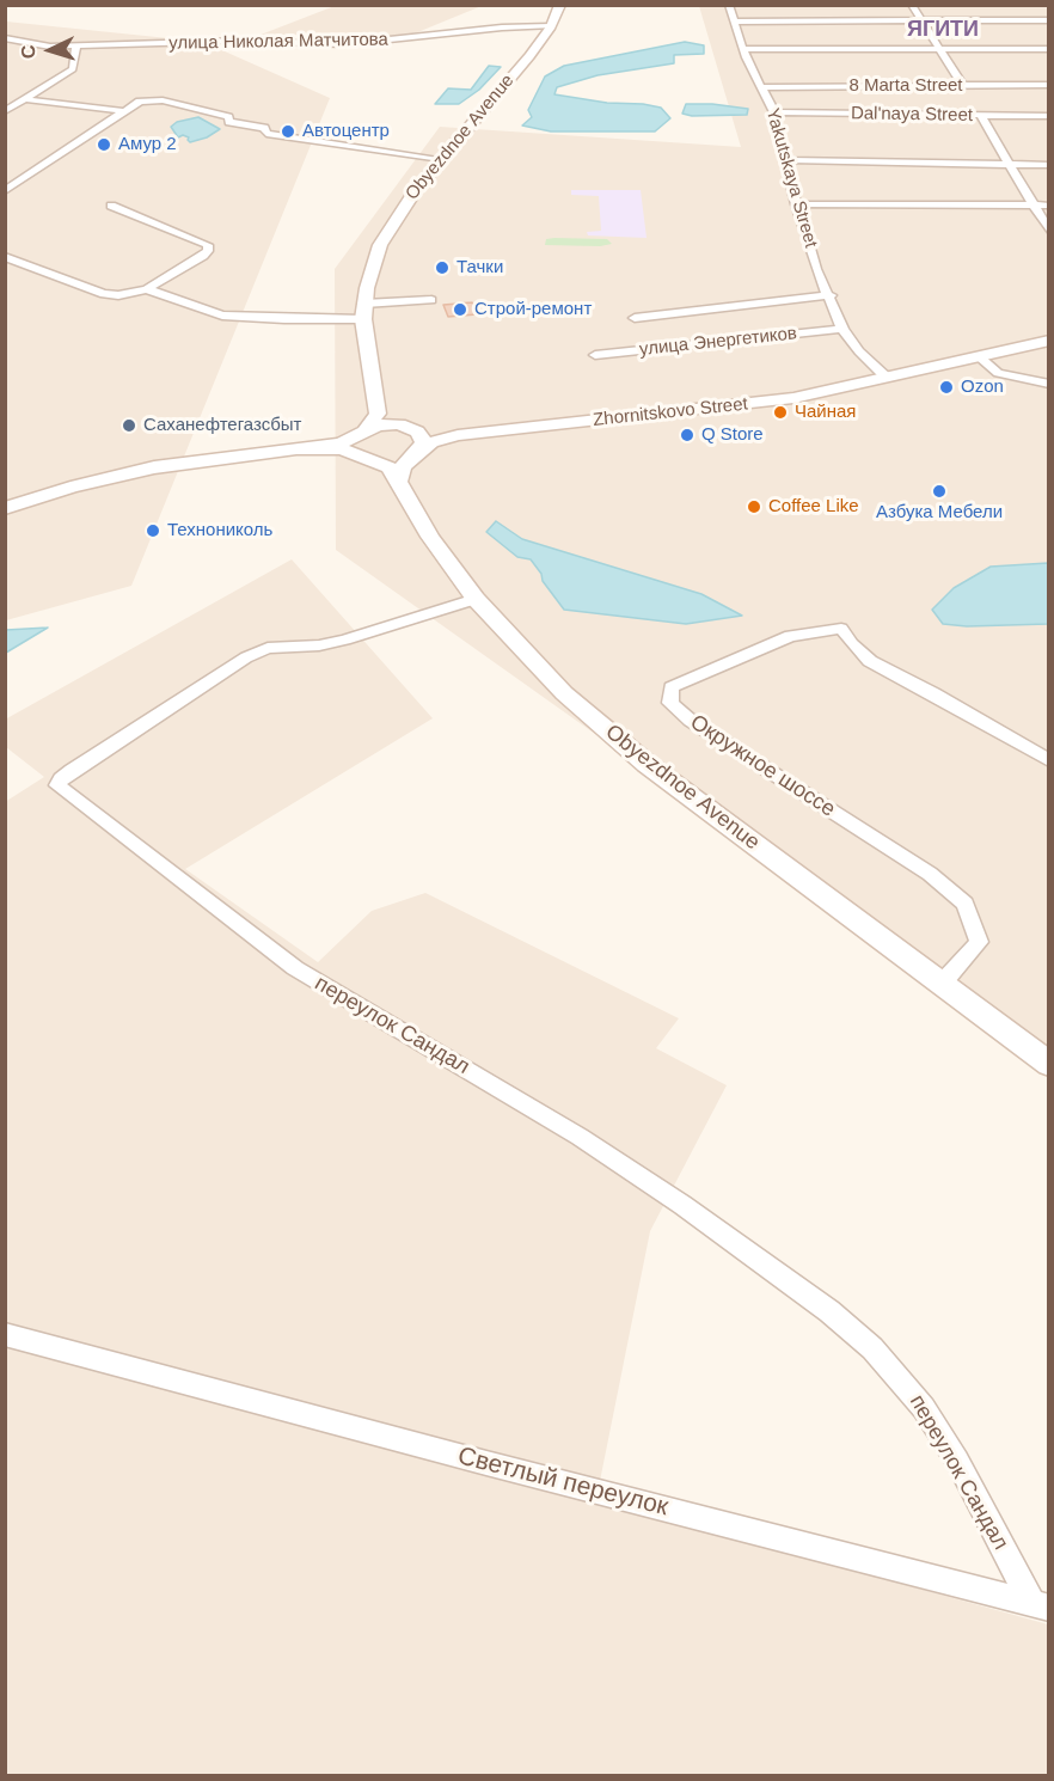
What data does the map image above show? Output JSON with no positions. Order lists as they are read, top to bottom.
{
  "streets": {
    "main road": ["Obyezdnoe Avenue", "Zhornitskovo Street"],
    "street": [
      "улица Николая Матчитова",
      "8 Marta Street",
      "Dal'naya Street",
      "Yakutskaya Street",
      "улица Энергетиков",
      "Окружное шоссе",
      "переулок Сандал",
      "Светлый переулок"
    ]
  },
  "crossings": [
    ["улица Николая Матчитова", "Obyezdnoe Avenue"],
    ["8 Marta Street", "Yakutskaya Street"],
    ["Dal'naya Street", "Yakutskaya Street"],
    ["Obyezdnoe Avenue", "Окружное шоссе"],
    ["Obyezdnoe Avenue", "переулок Сандал"],
    ["Yakutskaya Street", "улица Энергетиков"],
    ["Yakutskaya Street", "Zhornitskovo Street"],
    ["переулок Сандал", "Светлый переулок"]
  ],
  "districts": ["ЯГИТИ"],
  "places": [
    "Автоцентр",
    "Амур 2",
    "Тачки",
    "Строй-ремонт",
    "Ozon",
    "Чайная",
    "Саханефтегазсбыт",
    "Q Store",
    "Азбука Мебели",
    "Coffee Like",
    "Технониколь"
  ],
  "north": "left"
}
